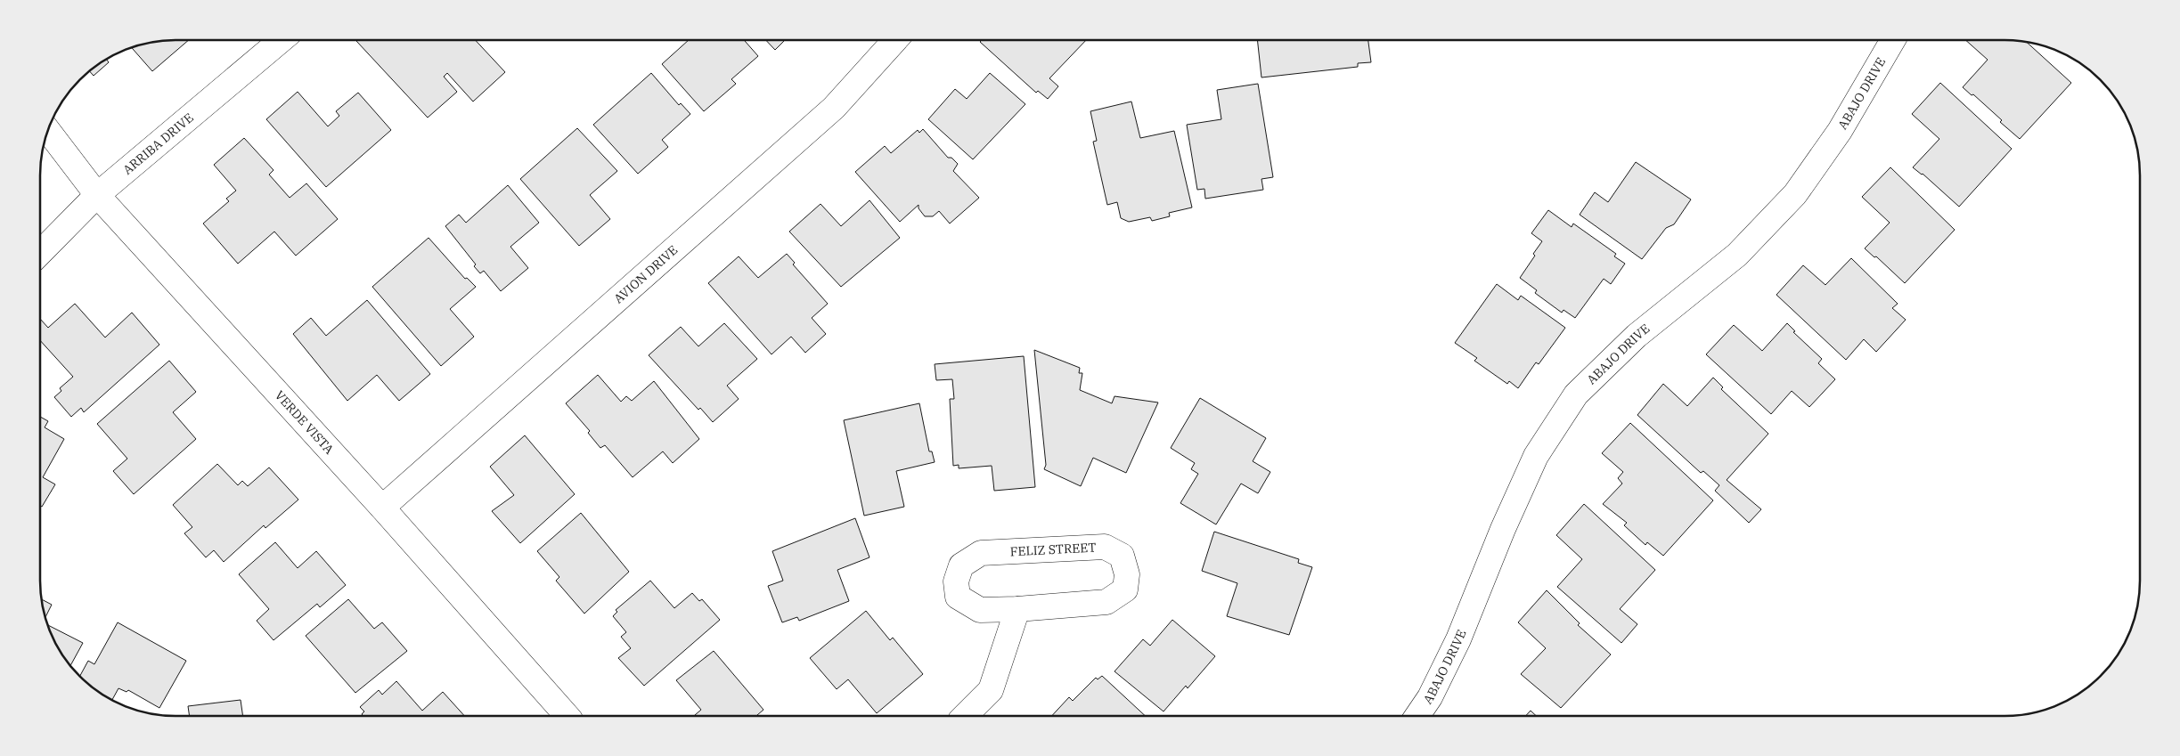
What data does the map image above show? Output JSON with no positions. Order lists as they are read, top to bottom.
{
  "streets": {
    "street": [
      "ABAJO DRIVE",
      "ARRIBA DRIVE",
      "AVION DRIVE",
      "VERDE VISTA",
      "FELIZ STREET"
    ]
  },
  "crossings": [
    ["ARRIBA DRIVE", "VERDE VISTA"],
    ["AVION DRIVE", "VERDE VISTA"]
  ]
}
